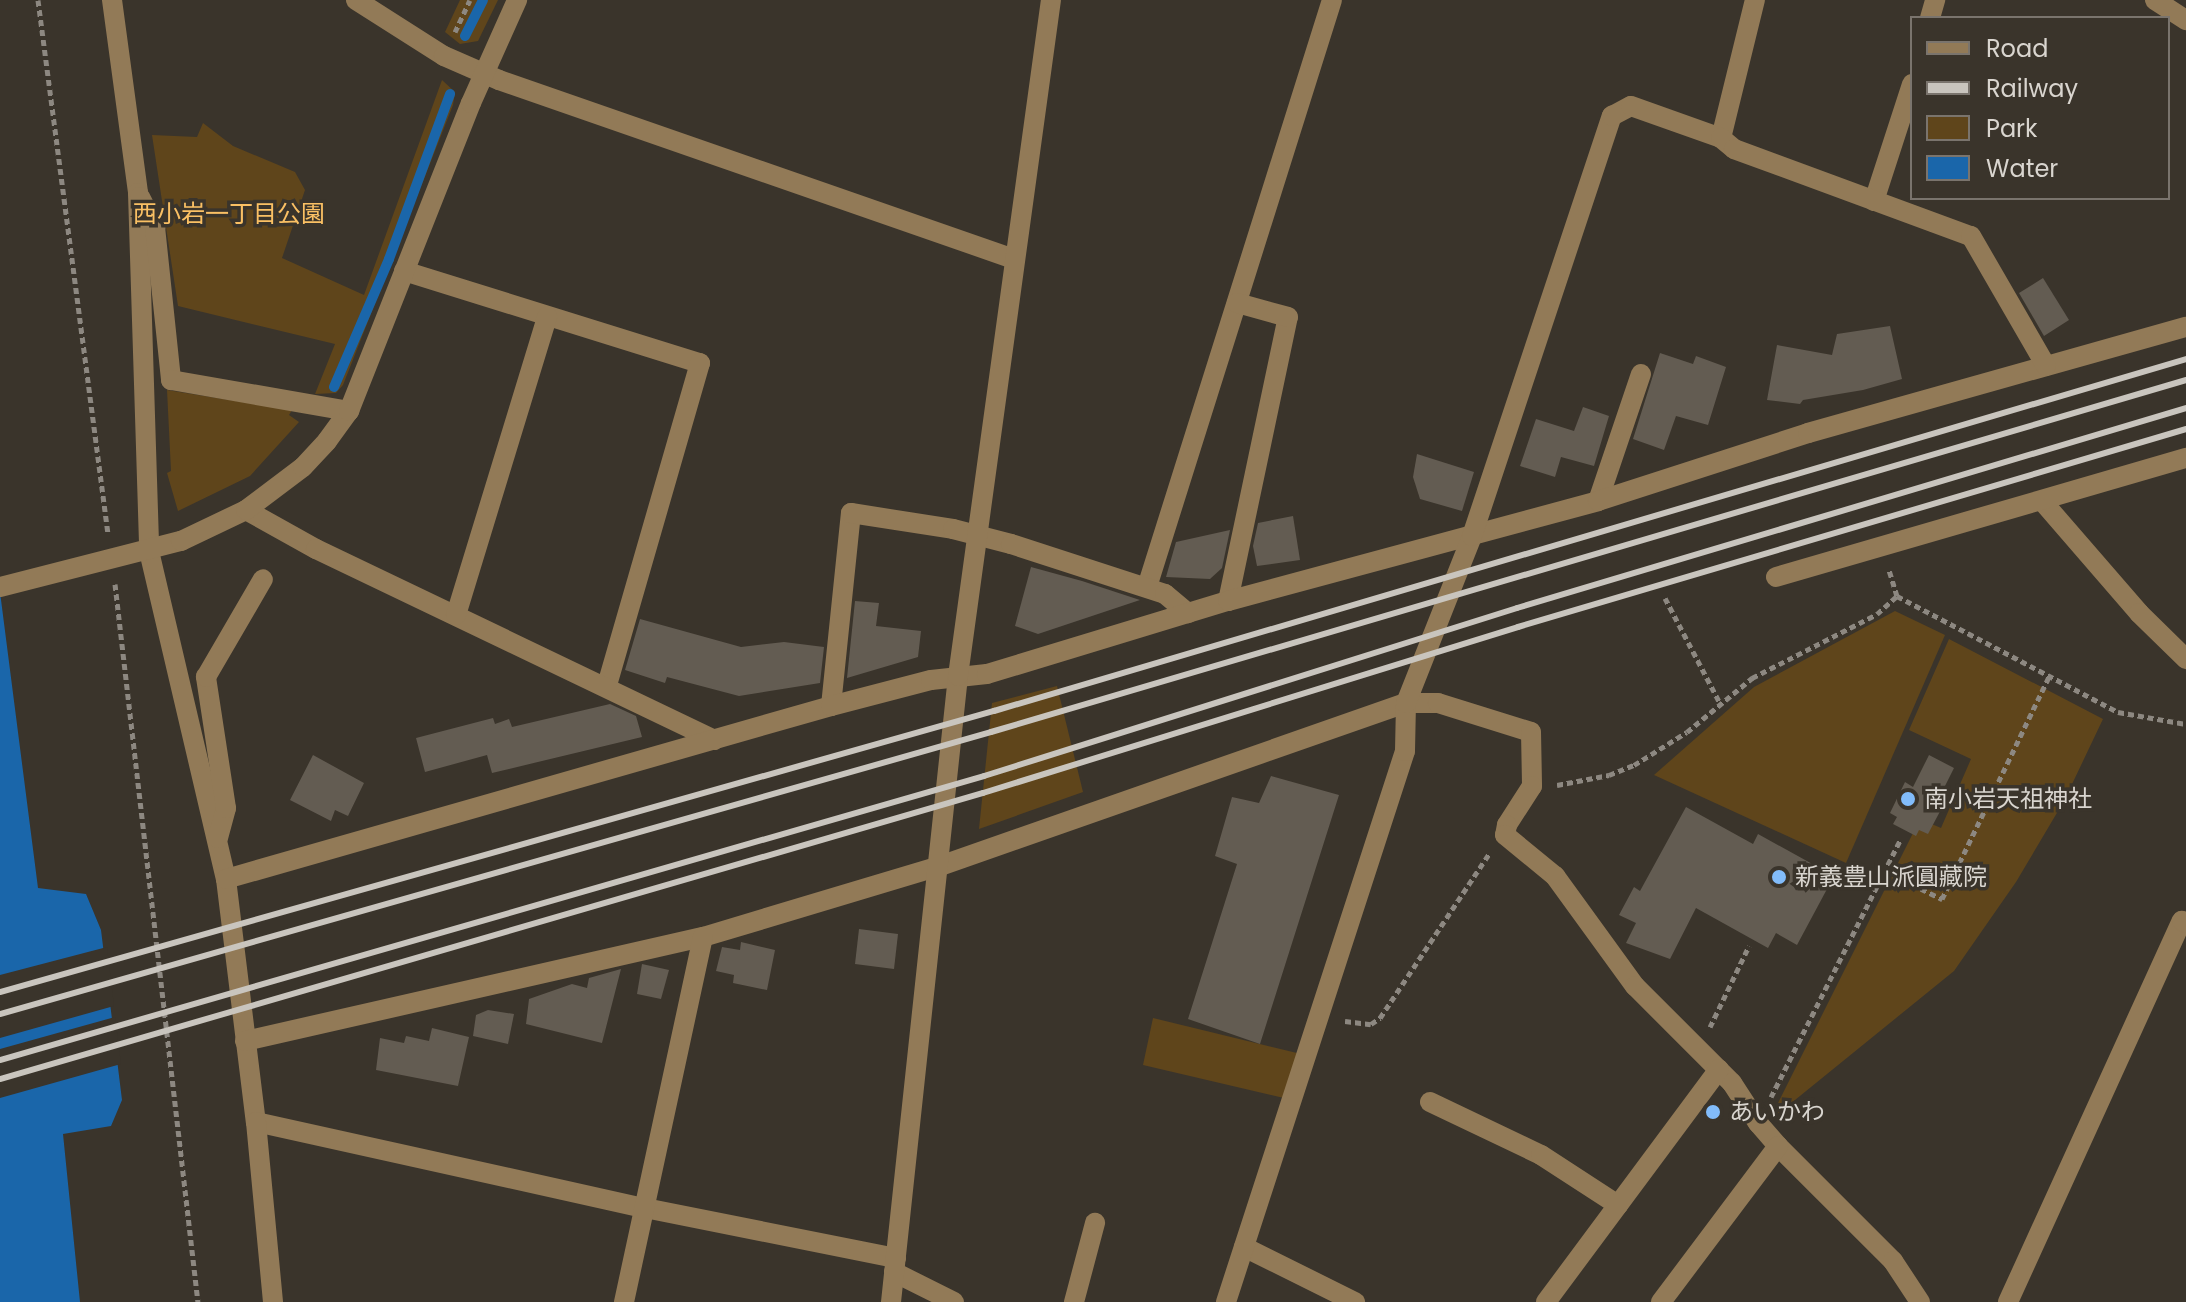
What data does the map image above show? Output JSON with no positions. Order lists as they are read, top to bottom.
{
  "parks": ["西小岩一丁目公園"],
  "places": ["南小岩天祖神社", "新義豊山派圓藏院", "あいかわ"],
  "legend": [
    "Road",
    "Railway",
    "Park",
    "Water"
  ]
}
